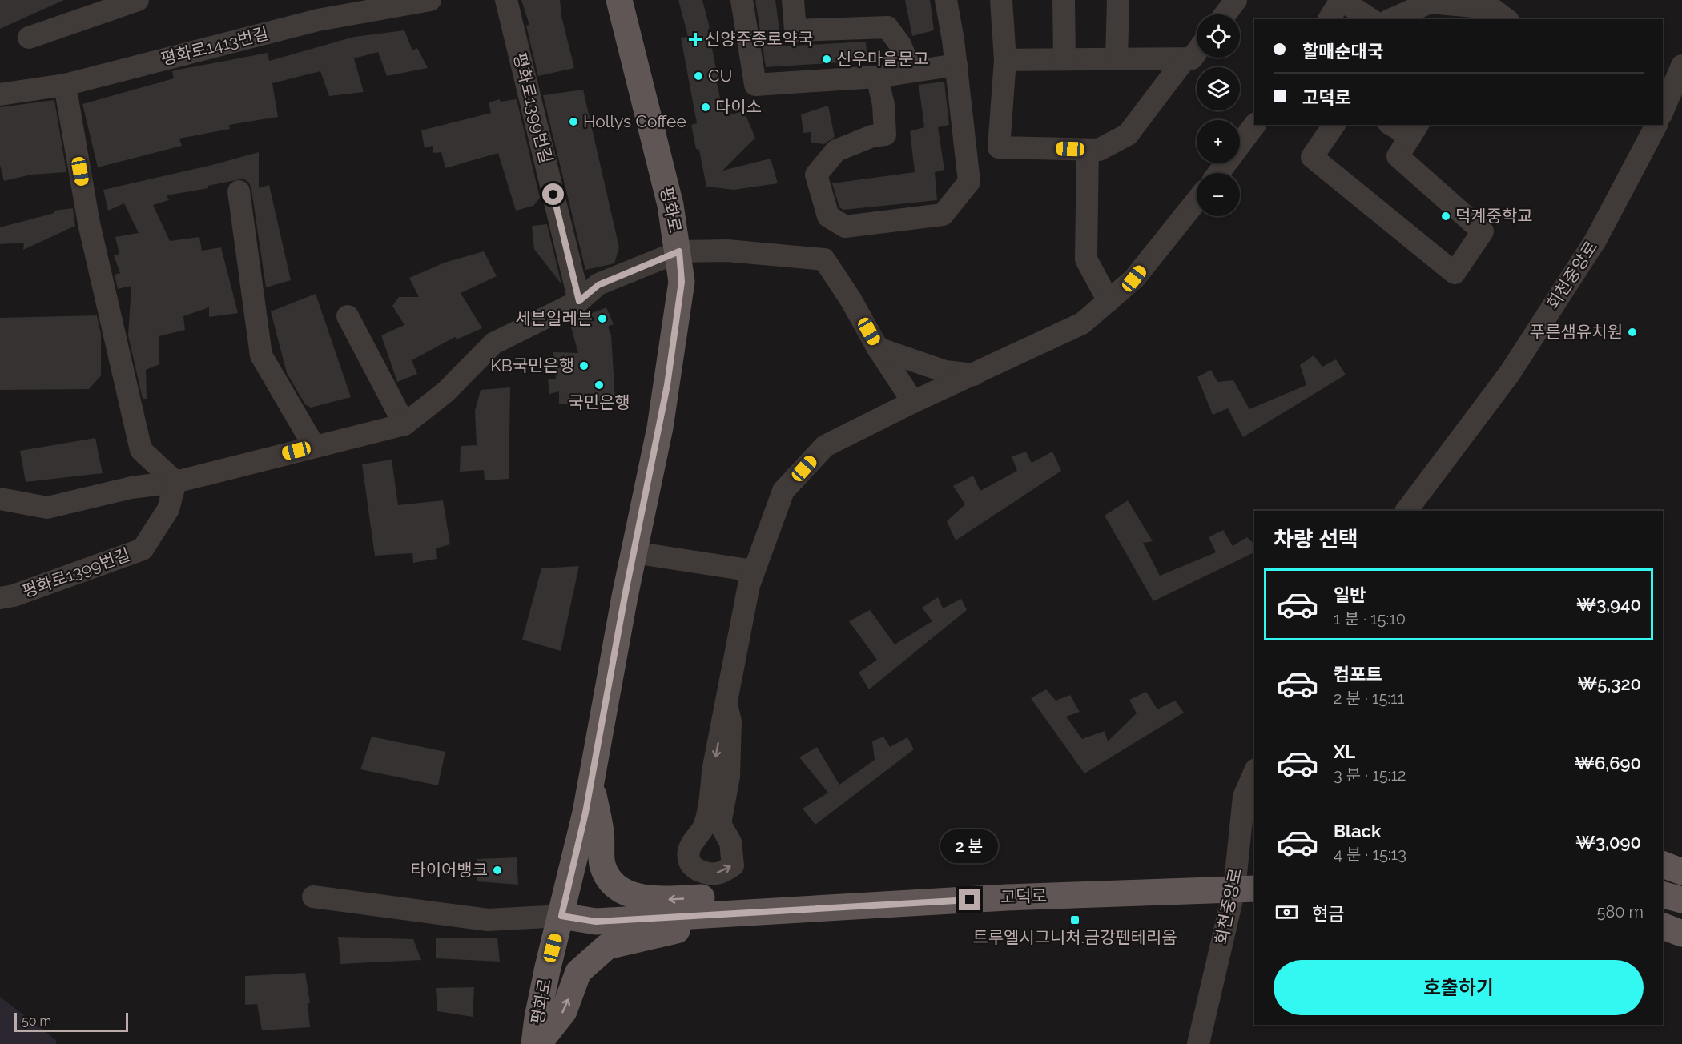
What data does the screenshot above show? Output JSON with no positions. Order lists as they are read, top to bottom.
{
  "streets": {
    "main road": ["평화로", "고덕로"],
    "street": ["평화로1413번길", "평화로1399번길", "회천중앙로"]
  },
  "crossings": [
    ["평화로", "고덕로"],
    ["회천중앙로", "고덕로"]
  ],
  "places": {
    "health": ["신양주종로약국"],
    "other": [
      "신우마을문고",
      "CU",
      "다이소",
      "Hollys Coffee",
      "덕계중학교",
      "세븐일레븐",
      "푸른샘유치원",
      "KB국민은행",
      "국민은행",
      "타이어뱅크"
    ],
    "transit": ["트루엘시그니처.금강펜테리움"]
  },
  "scale_bar": "50 m",
  "page": {
    "map_buttons": ["+", "−"],
    "banner": ["할매순대국", "고덕로"],
    "heading": "차량 선택",
    "list": [
      {
        "name": "일반",
        "note": "1 분 · 15:10",
        "value": "₩3,940"
      },
      {
        "name": "컴포트",
        "note": "2 분 · 15:11",
        "value": "₩5,320"
      },
      {
        "name": "XL",
        "note": "3 분 · 15:12",
        "value": "₩6,690"
      },
      {
        "name": "Black",
        "note": "4 분 · 15:13",
        "value": "₩3,090"
      }
    ],
    "bubble": "2 분",
    "pay": ["현금", "580 m"],
    "buttons": "호출하기",
    "scale": "50 m"
  }
}
